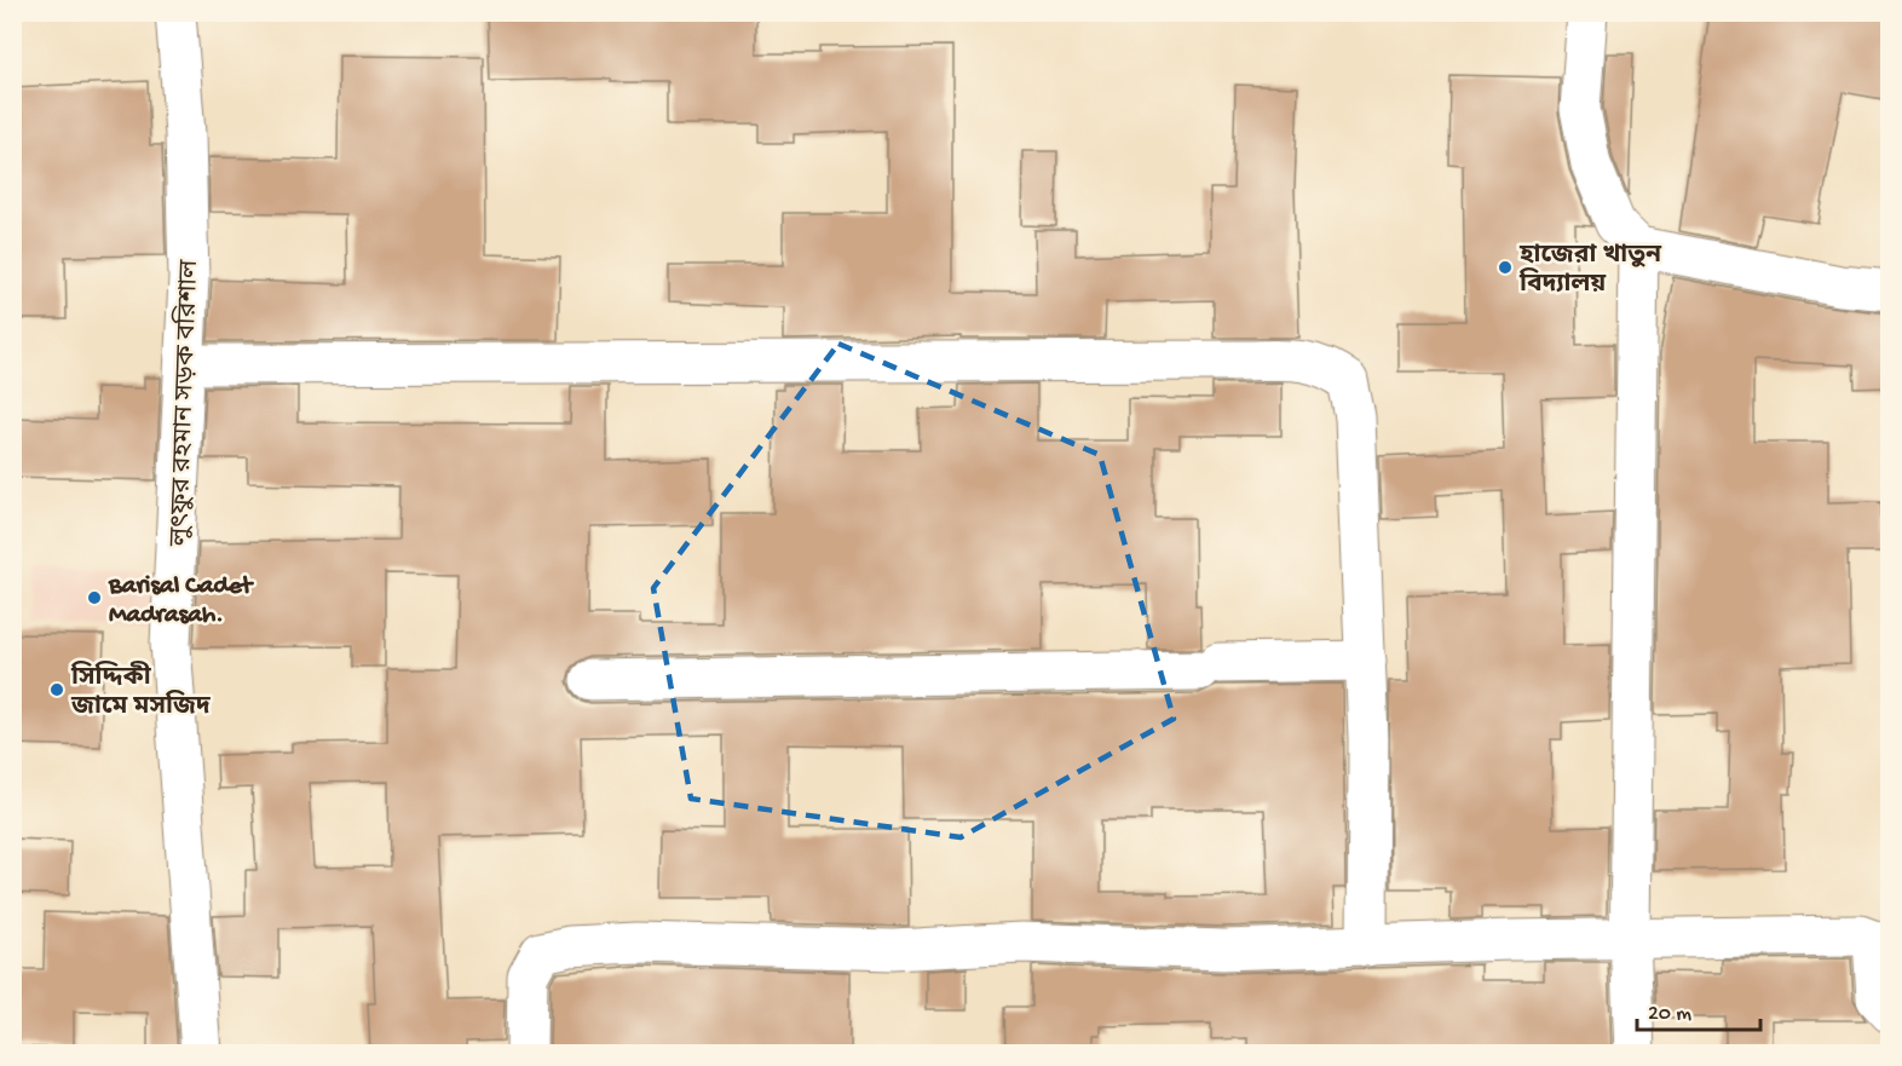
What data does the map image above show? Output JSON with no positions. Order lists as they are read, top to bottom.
{
  "streets": {
    "street": ["লুৎফুর রহমান সড়ক বরিশাল"]
  },
  "places": ["হাজেরা খাতুন বিদ্যালয়", "Barisal Cadet Madrasah.", "সিদ্দিকী জামে মসজিদ"],
  "scale_bar": "20 m"
}
